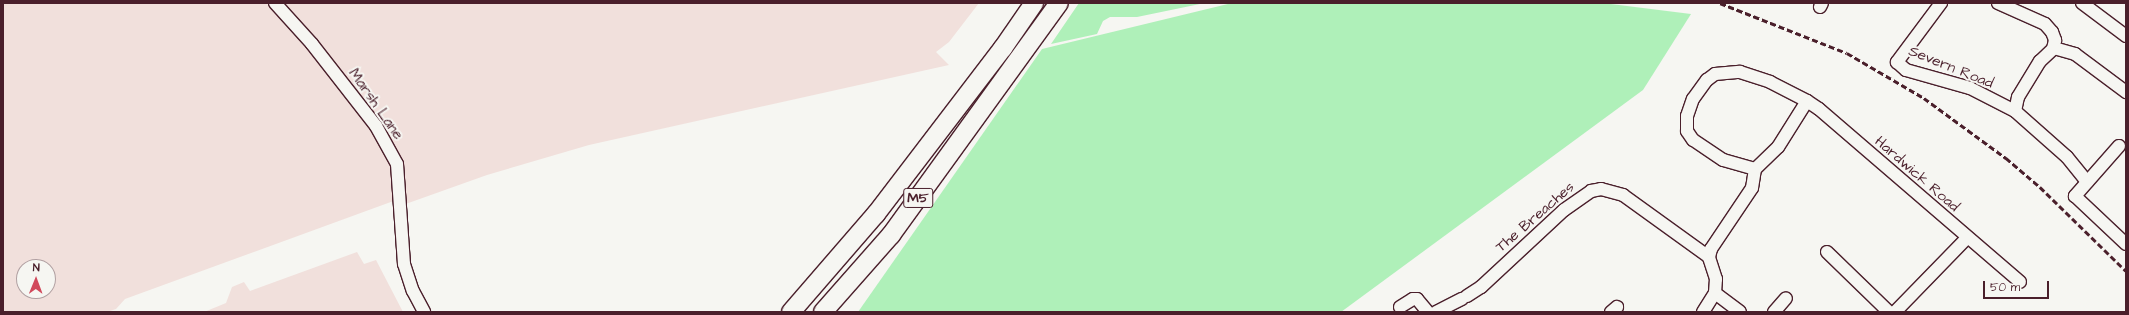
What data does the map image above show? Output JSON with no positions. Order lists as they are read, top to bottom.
{
  "streets": {
    "highway": ["M5"],
    "street": [
      "Severn Road",
      "Marsh Lane",
      "Hardwick Road",
      "The Breaches"
    ]
  },
  "scale_bar": "50 m",
  "north": "top"
}
